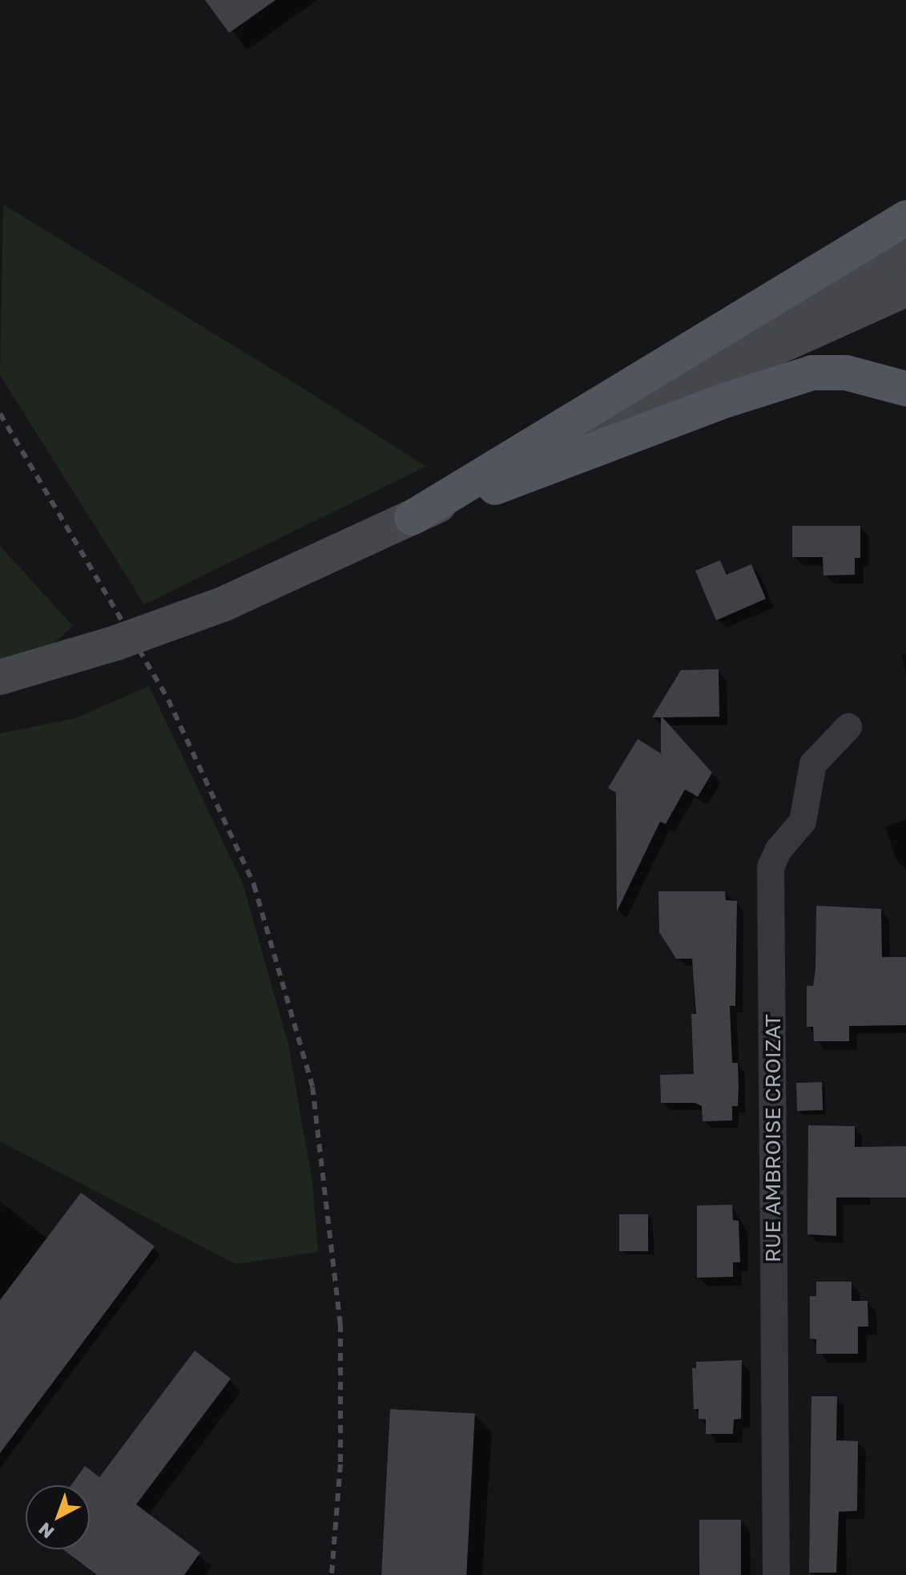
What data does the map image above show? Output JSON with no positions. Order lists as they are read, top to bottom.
{
  "streets": {
    "street": ["RUE AMBROISE CROIZAT"]
  },
  "north": "bottom left"
}
